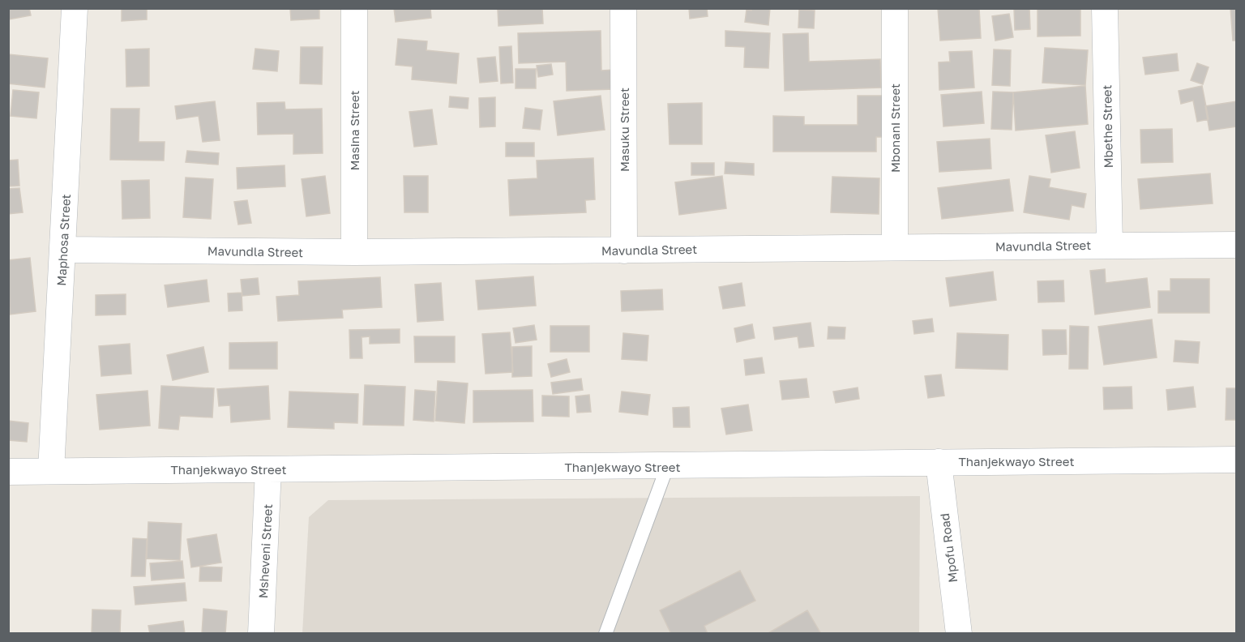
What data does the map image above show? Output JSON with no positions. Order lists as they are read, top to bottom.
{
  "streets": {
    "street": [
      "Mbethe Street",
      "Mbonani Street",
      "Masuku Street",
      "Masina Street",
      "Maphosa Street",
      "Mavundla Street",
      "Thanjekwayo Street",
      "Mpofu Road",
      "Msheveni Street"
    ]
  },
  "crossings": [
    ["Mbethe Street", "Mavundla Street"],
    ["Mbonani Street", "Mavundla Street"],
    ["Masuku Street", "Mavundla Street"],
    ["Masina Street", "Mavundla Street"],
    ["Maphosa Street", "Mavundla Street"],
    ["Maphosa Street", "Thanjekwayo Street"],
    ["Thanjekwayo Street", "Mpofu Road"],
    ["Thanjekwayo Street", "Msheveni Street"]
  ]
}
